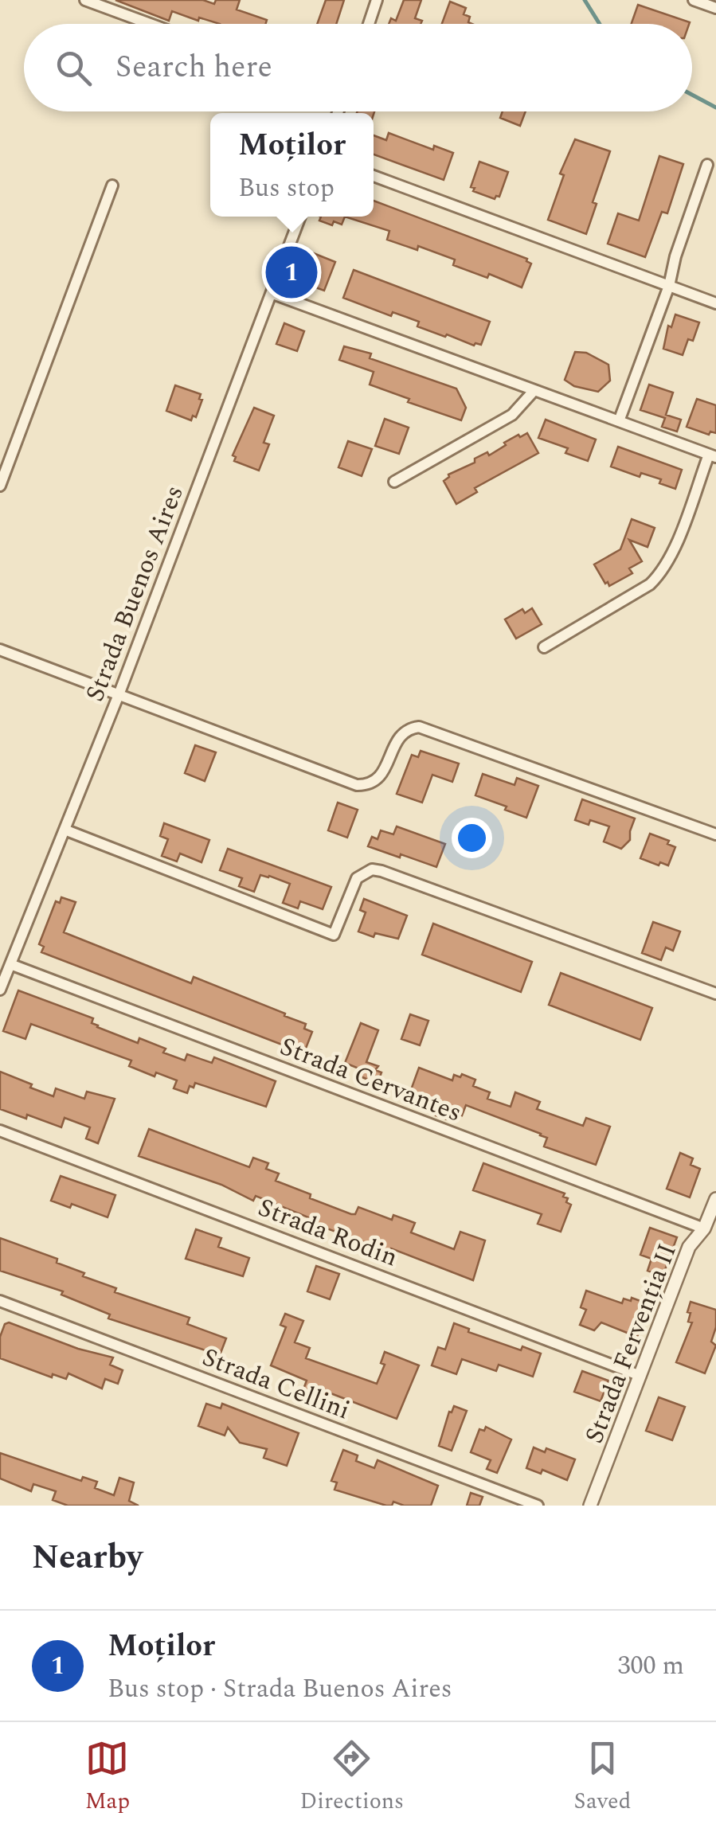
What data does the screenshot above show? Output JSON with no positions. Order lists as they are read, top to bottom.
{
  "streets": {
    "street": [
      "Strada Buenos Aires",
      "Strada Cervantes",
      "Strada Rodin",
      "Strada Fervenția II",
      "Strada Cellini"
    ]
  },
  "crossings": [
    ["Strada Buenos Aires", "Strada Cervantes"],
    ["Strada Cervantes", "Strada Fervenția II"],
    ["Strada Rodin", "Strada Fervenția II"]
  ],
  "page": {
    "search": "Search here",
    "popup": ["Moților", "Bus stop"],
    "pins": "1",
    "heading": "Nearby",
    "list": [
      {
        "mark": "1",
        "name": "Moților",
        "note": "Bus stop · Strada Buenos Aires",
        "value": "300 m"
      }
    ],
    "nav": ["Map", "Directions", "Saved"]
  }
}
